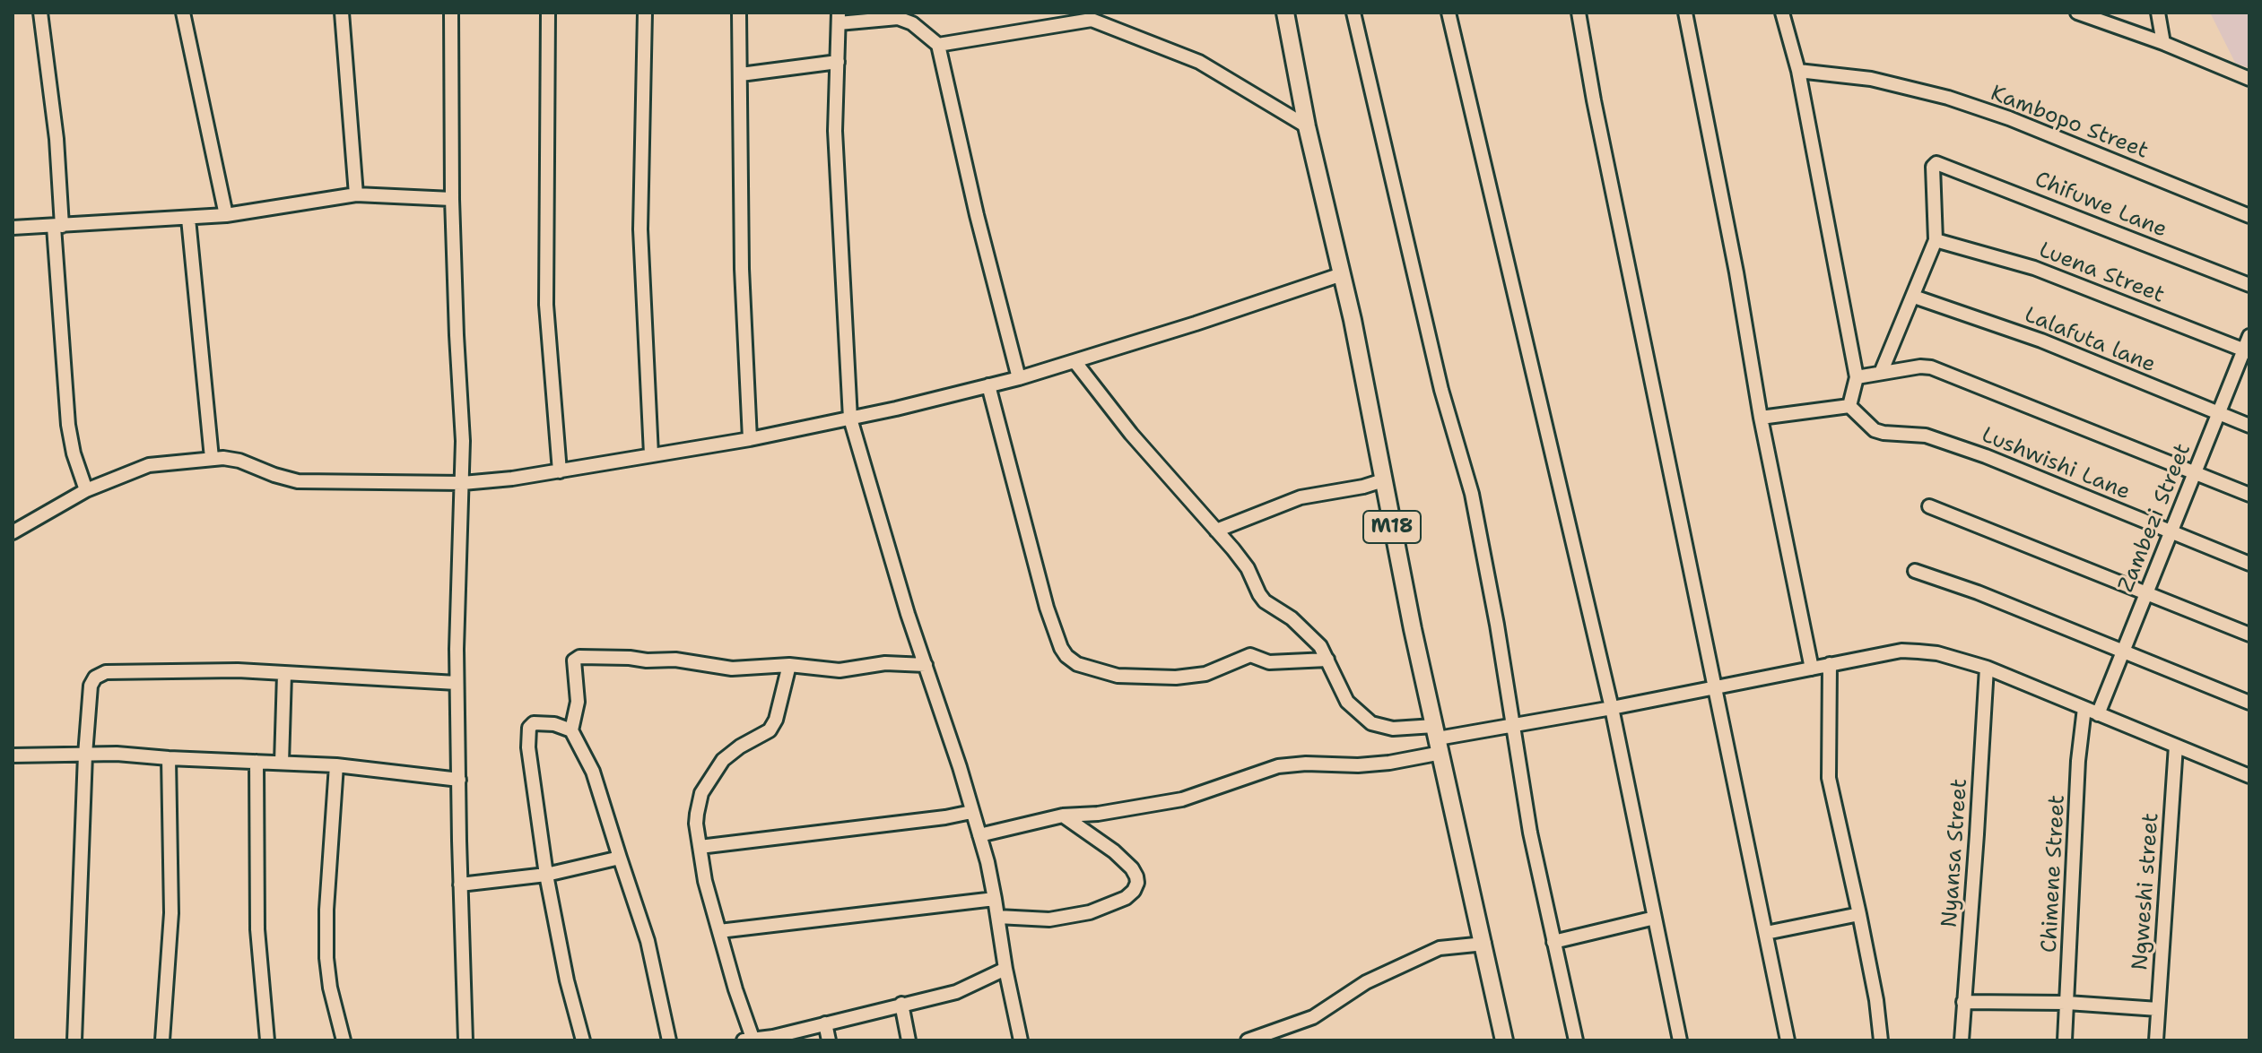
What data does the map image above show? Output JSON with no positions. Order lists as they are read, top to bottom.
{
  "streets": {
    "main road": ["M18"],
    "street": [
      "Kambopo Street",
      "Chifuwe Lane",
      "Luena Street",
      "Lalafuta lane",
      "Lushwishi Lane",
      "Zambezi Street",
      "Nyansa Street",
      "Chimene Street",
      "Ngweshi street"
    ]
  },
  "crossings": [
    ["Chifuwe Lane", "Luena Street"],
    ["Luena Street", "Zambezi Street"],
    ["Lalafuta lane", "Zambezi Street"],
    ["Lushwishi Lane", "Zambezi Street"]
  ]
}
